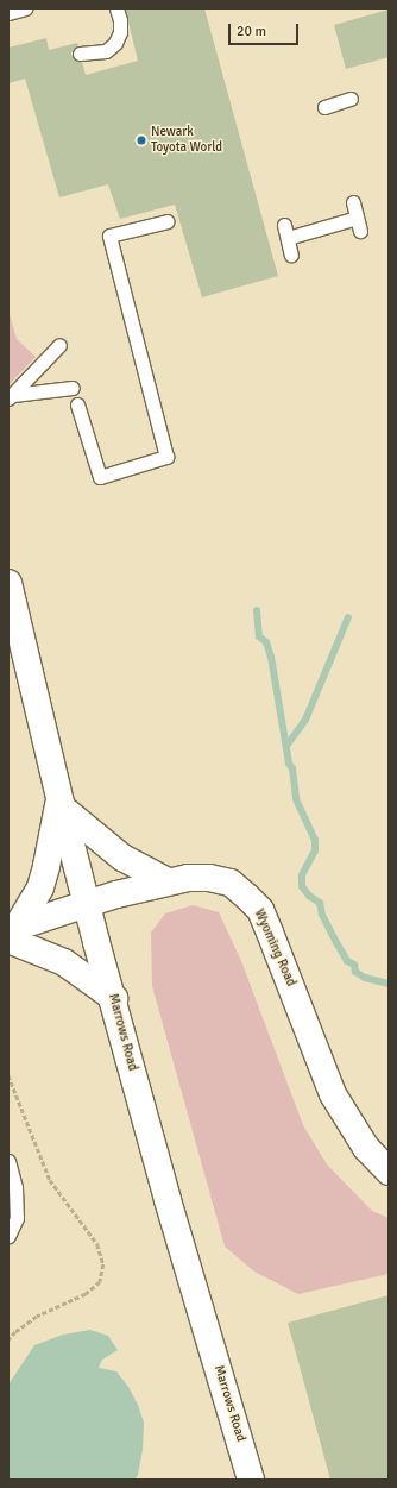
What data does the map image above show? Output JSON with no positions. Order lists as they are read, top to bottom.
{
  "streets": {
    "street": ["Wyoming Road", "Marrows Road"]
  },
  "crossings": [
    ["Wyoming Road", "Marrows Road"]
  ],
  "places": ["Newark Toyota World"],
  "scale_bar": "20 m"
}
